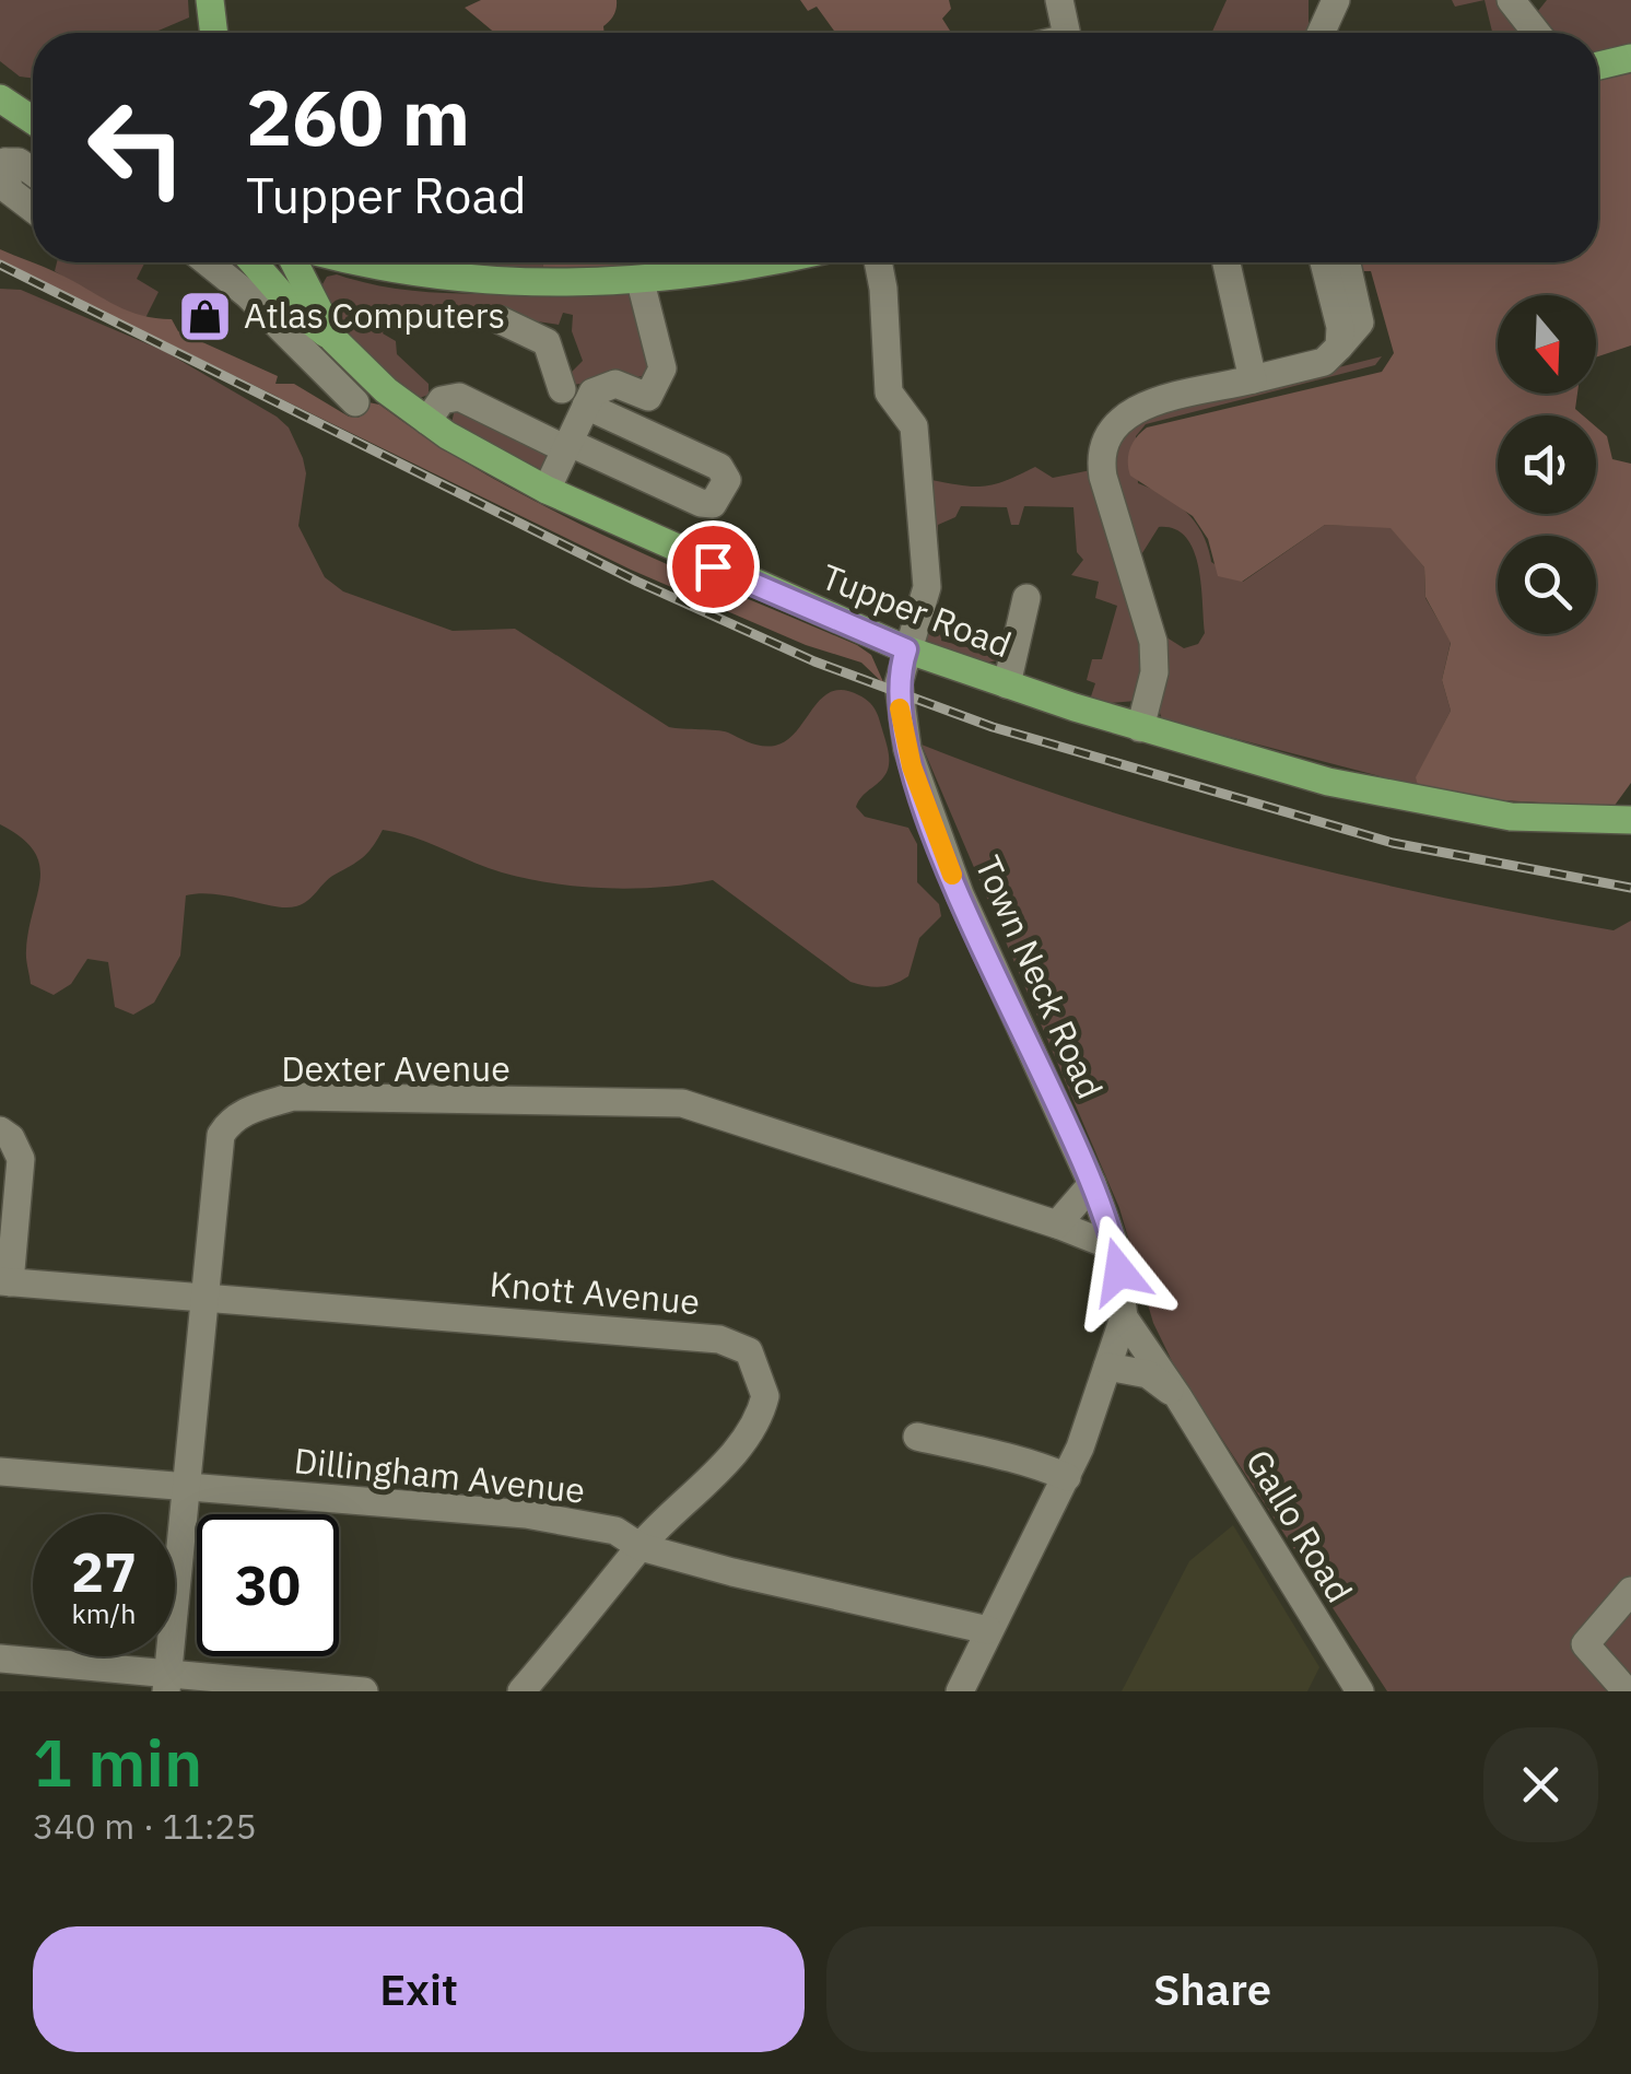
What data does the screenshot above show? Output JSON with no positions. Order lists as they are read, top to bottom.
{
  "streets": {
    "main road": ["Tupper Road"],
    "street": [
      "Town Neck Road",
      "Dexter Avenue",
      "Knott Avenue",
      "Dillingham Avenue",
      "Gallo Road"
    ]
  },
  "crossings": [
    ["Tupper Road", "Town Neck Road"],
    ["Town Neck Road", "Dexter Avenue"],
    ["Town Neck Road", "Dillingham Avenue"],
    ["Town Neck Road", "Gallo Road"],
    ["Dexter Avenue", "Knott Avenue"],
    ["Dexter Avenue", "Dillingham Avenue"],
    ["Knott Avenue", "Dillingham Avenue"]
  ],
  "places": {
    "shop": ["Atlas Computers"]
  },
  "north": "bottom",
  "page": {
    "turn": ["260 m", "Tupper Road"],
    "speed": "27 km/h",
    "limit": "30",
    "heading": ["1 min", "340 m · 11:25"],
    "buttons": ["Exit", "Share"]
  }
}
